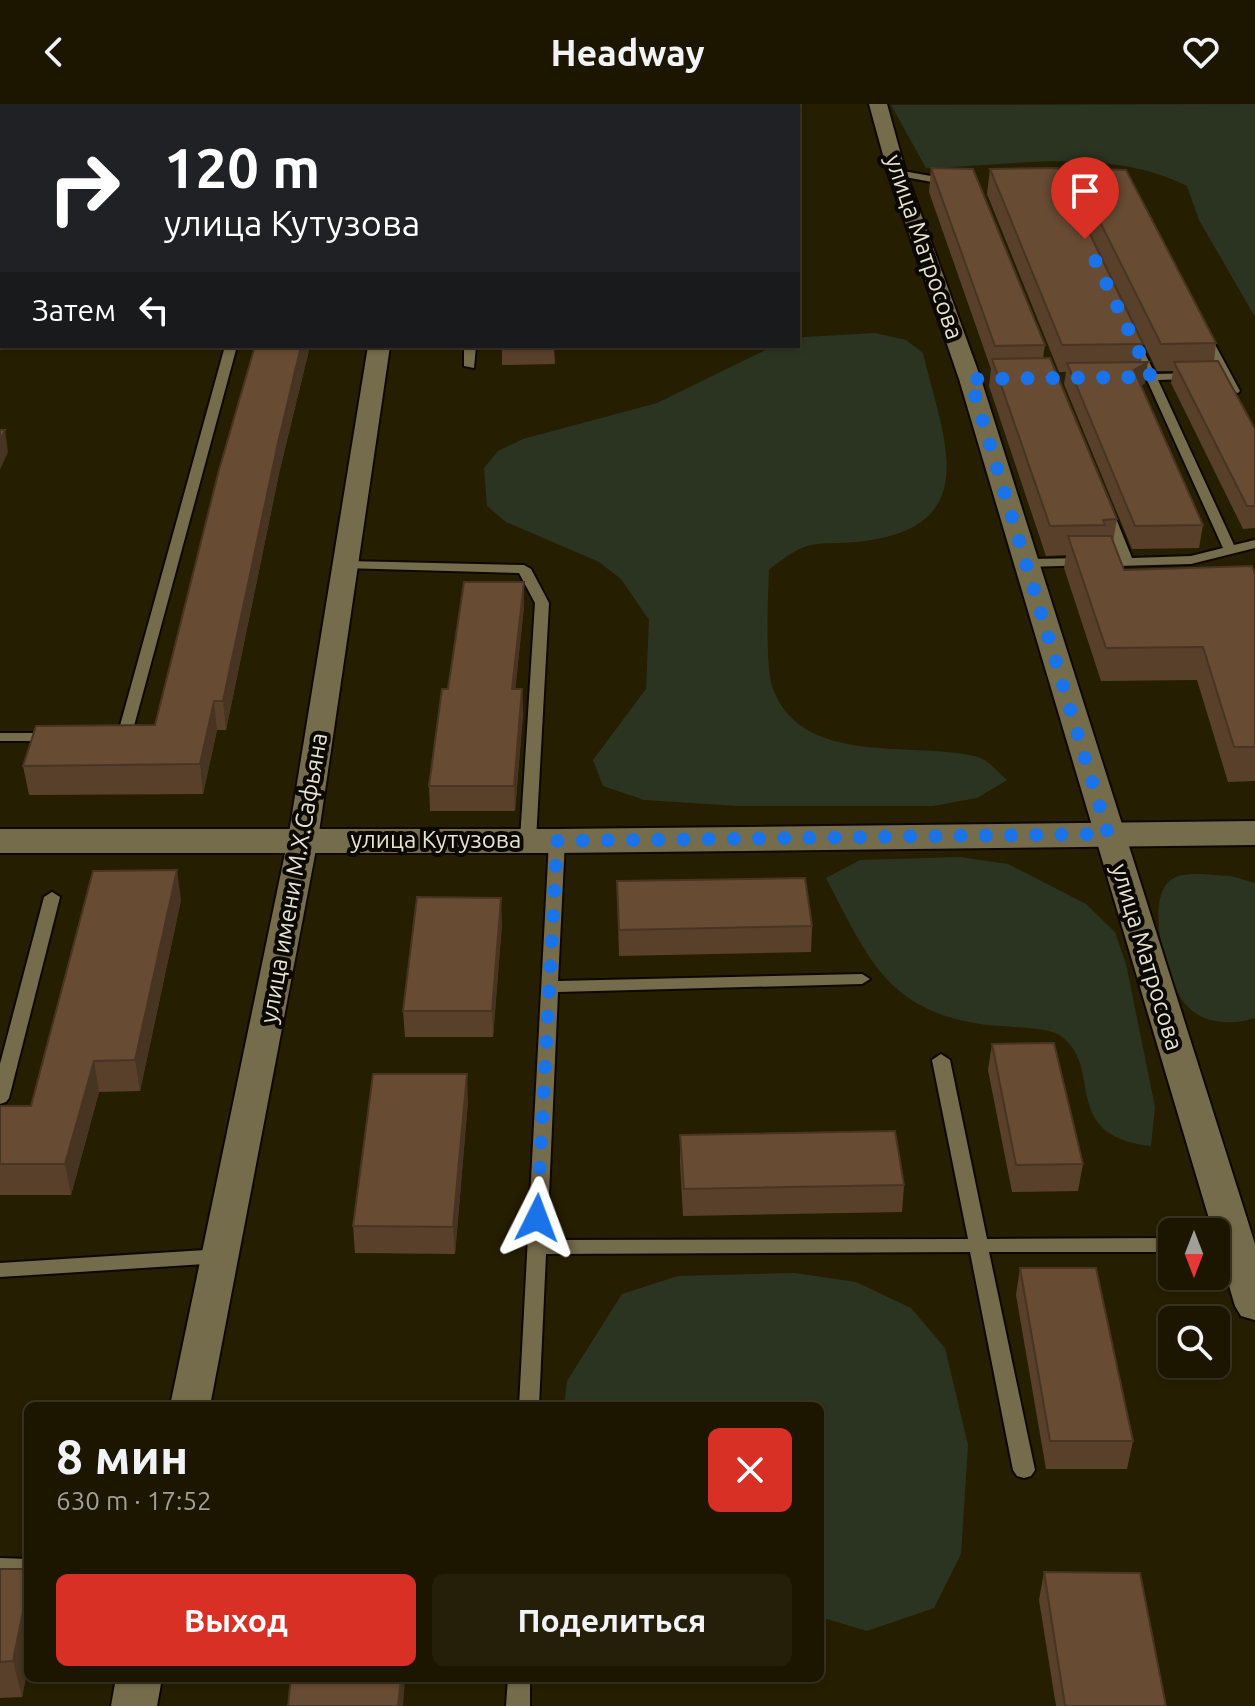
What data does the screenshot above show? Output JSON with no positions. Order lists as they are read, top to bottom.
{
  "streets": {
    "street": ["улица Матросова", "улица Кутузова", "улица имени М.Х.Сафьяна"]
  },
  "crossings": [
    ["улица Матросова", "улица Кутузова"],
    ["улица Кутузова", "улица имени М.Х.Сафьяна"]
  ],
  "north": "bottom",
  "page": {
    "header": "Headway",
    "turn": ["120 m", "улица Кутузова"],
    "then": "Затем",
    "heading": ["8 мин", "630 m · 17:52"],
    "buttons": ["Выход", "Поделиться"]
  }
}
